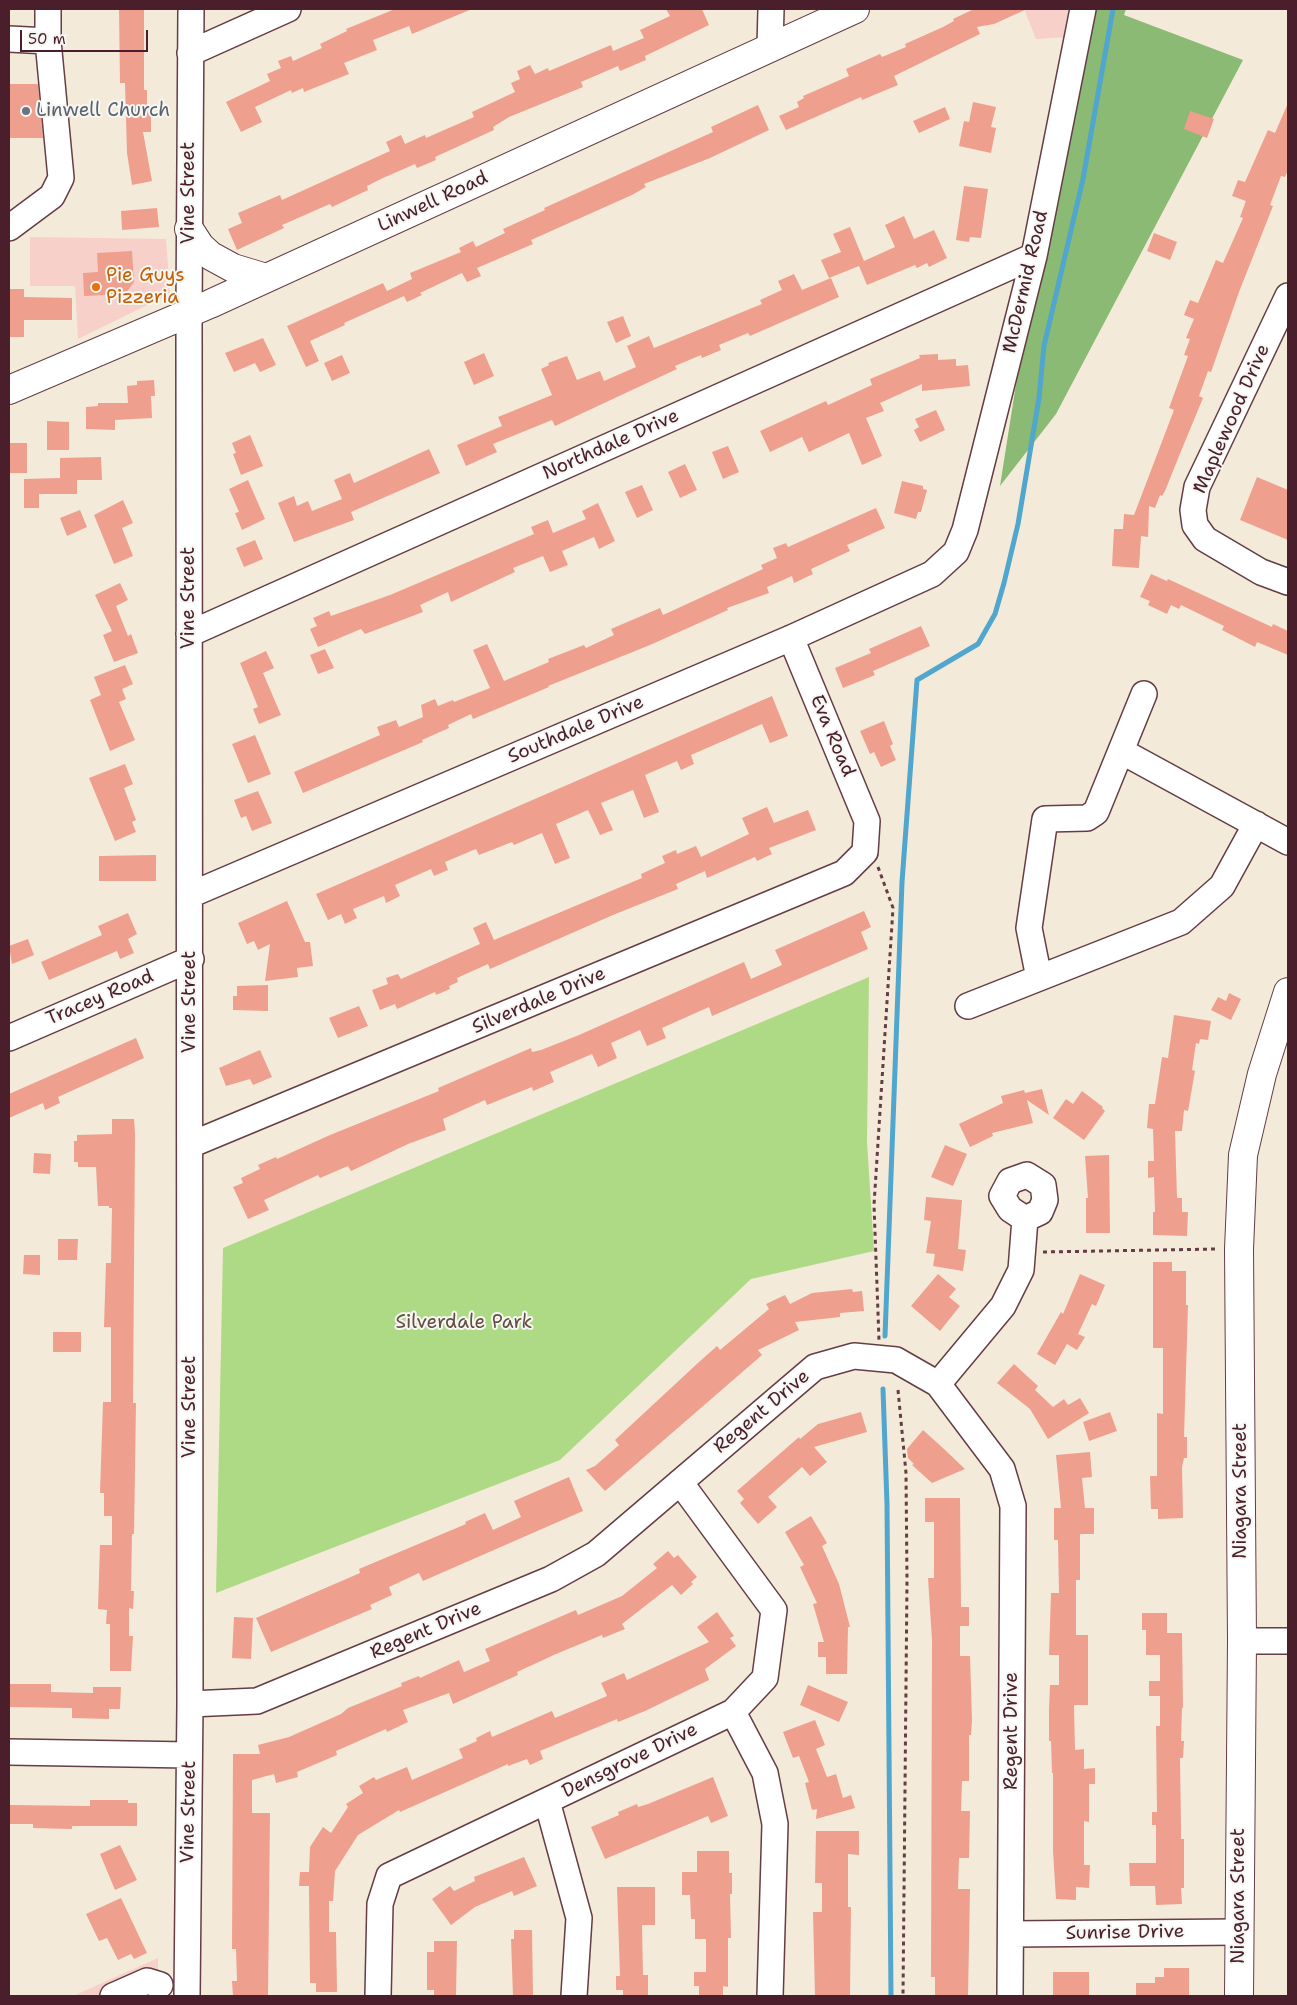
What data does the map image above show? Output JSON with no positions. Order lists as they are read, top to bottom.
{
  "streets": {
    "main road": ["Linwell Road", "Niagara Street"],
    "street": [
      "Vine Street",
      "McDermid Road",
      "Maplewood Drive",
      "Northdale Drive",
      "Southdale Drive",
      "Eva Road",
      "Tracey Road",
      "Silverdale Drive",
      "Regent Drive",
      "Densgrove Drive",
      "Sunrise Drive"
    ]
  },
  "crossings": [
    ["Vine Street", "Linwell Road"],
    ["Vine Street", "Northdale Drive"],
    ["Vine Street", "Southdale Drive"],
    ["Vine Street", "Tracey Road"],
    ["Vine Street", "Silverdale Drive"],
    ["Vine Street", "Regent Drive"],
    ["McDermid Road", "Northdale Drive"],
    ["McDermid Road", "Southdale Drive"],
    ["Southdale Drive", "Eva Road"],
    ["Eva Road", "Silverdale Drive"],
    ["Regent Drive", "Densgrove Drive"],
    ["Regent Drive", "Sunrise Drive"],
    ["Niagara Street", "Sunrise Drive"]
  ],
  "parks": ["Silverdale Park"],
  "places": ["Linwell Church", "Pie Guys Pizzeria"],
  "scale_bar": "50 m"
}
